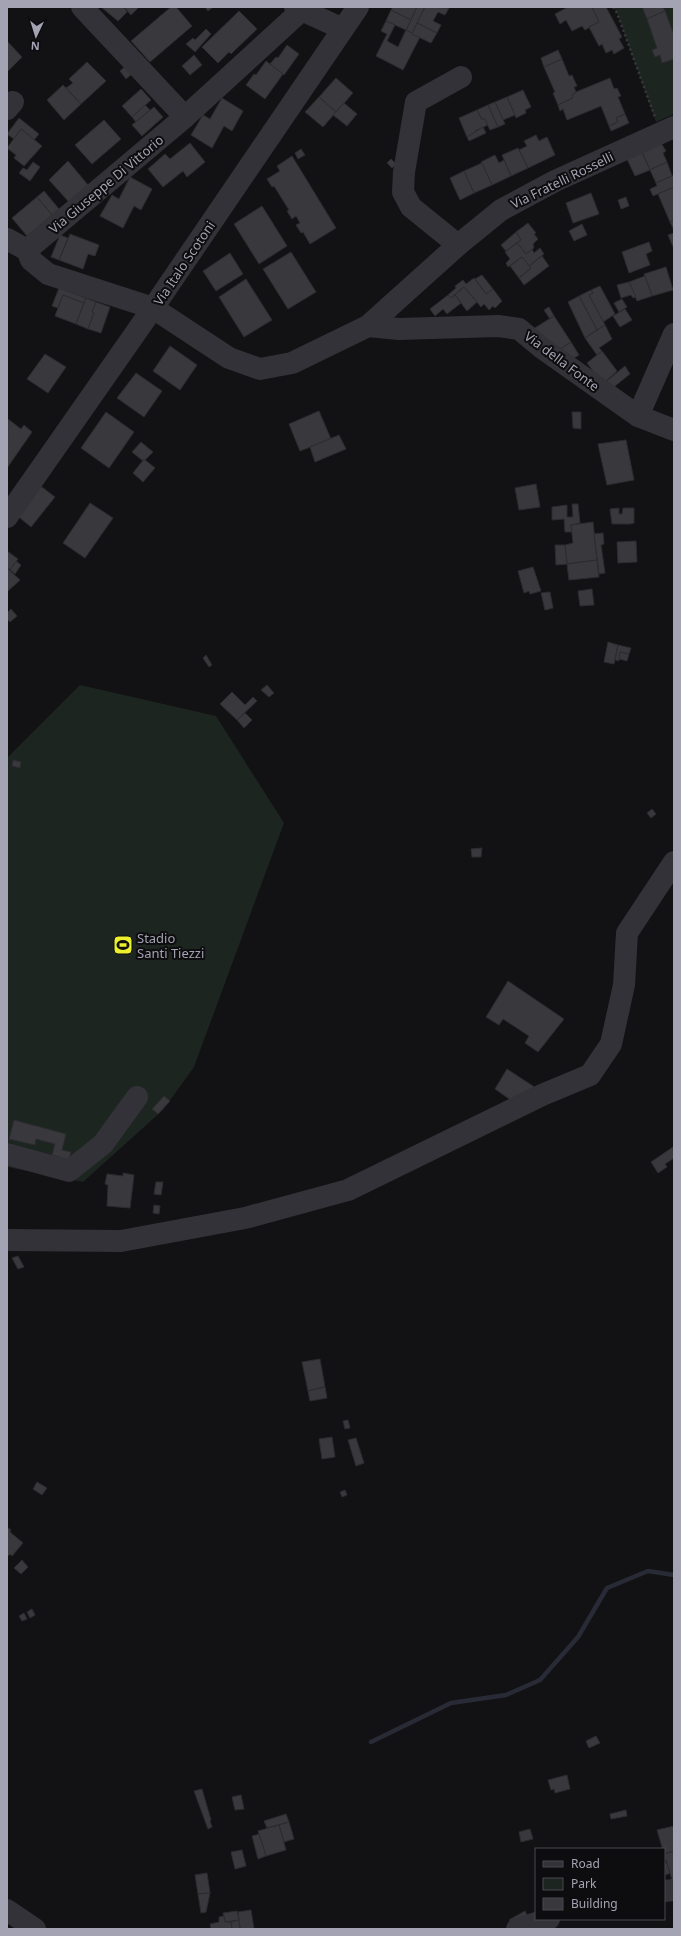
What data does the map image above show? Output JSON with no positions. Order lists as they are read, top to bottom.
{
  "streets": {
    "street": [
      "Via Fratelli Rosselli",
      "Via Giuseppe Di Vittorio",
      "Via Italo Scotoni",
      "Via della Fonte"
    ]
  },
  "crossings": [
    ["Via Fratelli Rosselli", "Via Giuseppe Di Vittorio"],
    ["Via Fratelli Rosselli", "Via Italo Scotoni"],
    ["Via Fratelli Rosselli", "Via della Fonte"]
  ],
  "places": {
    "sports": ["Stadio Santi Tiezzi"]
  },
  "legend": ["Road", "Park", "Building"],
  "north": "bottom"
}
